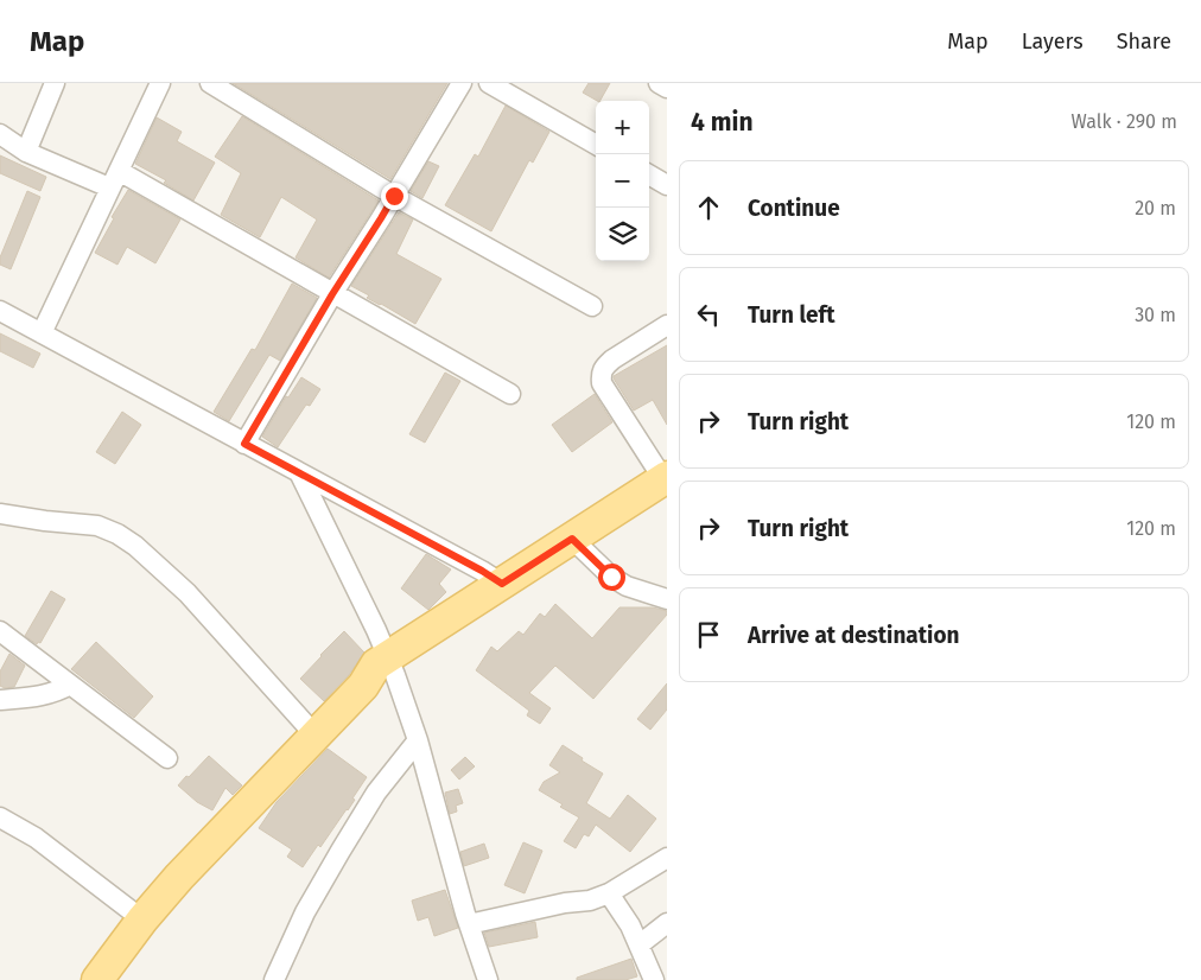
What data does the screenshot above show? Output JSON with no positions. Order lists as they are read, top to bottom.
{
  "page": {
    "header": "Map",
    "nav": ["Map", "Layers", "Share"],
    "heading": ["4 min", "Walk · 290 m"],
    "map_buttons": ["+", "−"],
    "list": [
      ["Continue", "20 m"],
      ["Turn left", "30 m"],
      ["Turn right", "120 m"],
      ["Turn right", "120 m"],
      "Arrive at destination"
    ]
  }
}
